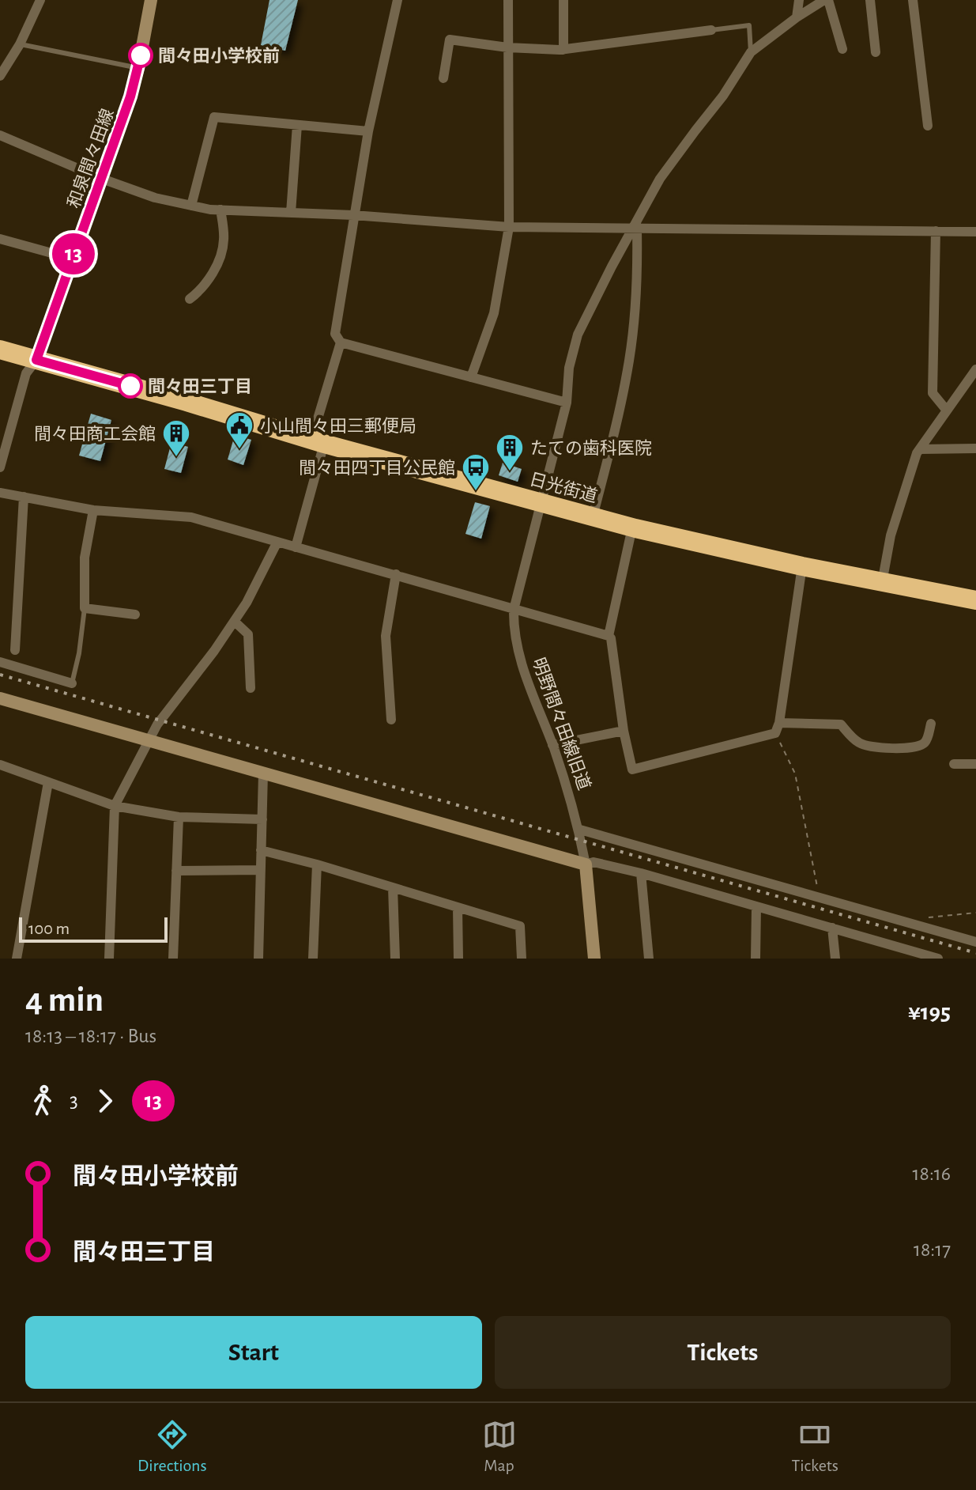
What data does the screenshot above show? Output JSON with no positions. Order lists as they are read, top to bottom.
{
  "streets": {
    "highway": ["日光街道"],
    "street": ["和泉間々田線", "明野間々田線旧道"]
  },
  "crossings": [
    ["和泉間々田線", "日光街道"],
    ["日光街道", "明野間々田線旧道"]
  ],
  "places": {
    "other": ["間々田小学校前", "間々田三丁目"],
    "public building": ["小山間々田三郵便局"],
    "building": ["間々田商工会館", "たての歯科医院"],
    "bus stop": ["間々田四丁目公民館"]
  },
  "lines": ["bus line 13"],
  "scale_bar": "100 m",
  "page": {
    "on_map": "13",
    "scale": "100 m",
    "heading": ["4 min", "18:13 – 18:17 · Bus", "¥195"],
    "legs": ["3", "13"],
    "list": [
      {
        "name": "間々田小学校前",
        "value": "18:16"
      },
      {
        "name": "間々田三丁目",
        "value": "18:17"
      }
    ],
    "buttons": ["Start", "Tickets"],
    "tabs": ["Directions", "Map", "Tickets"]
  }
}
